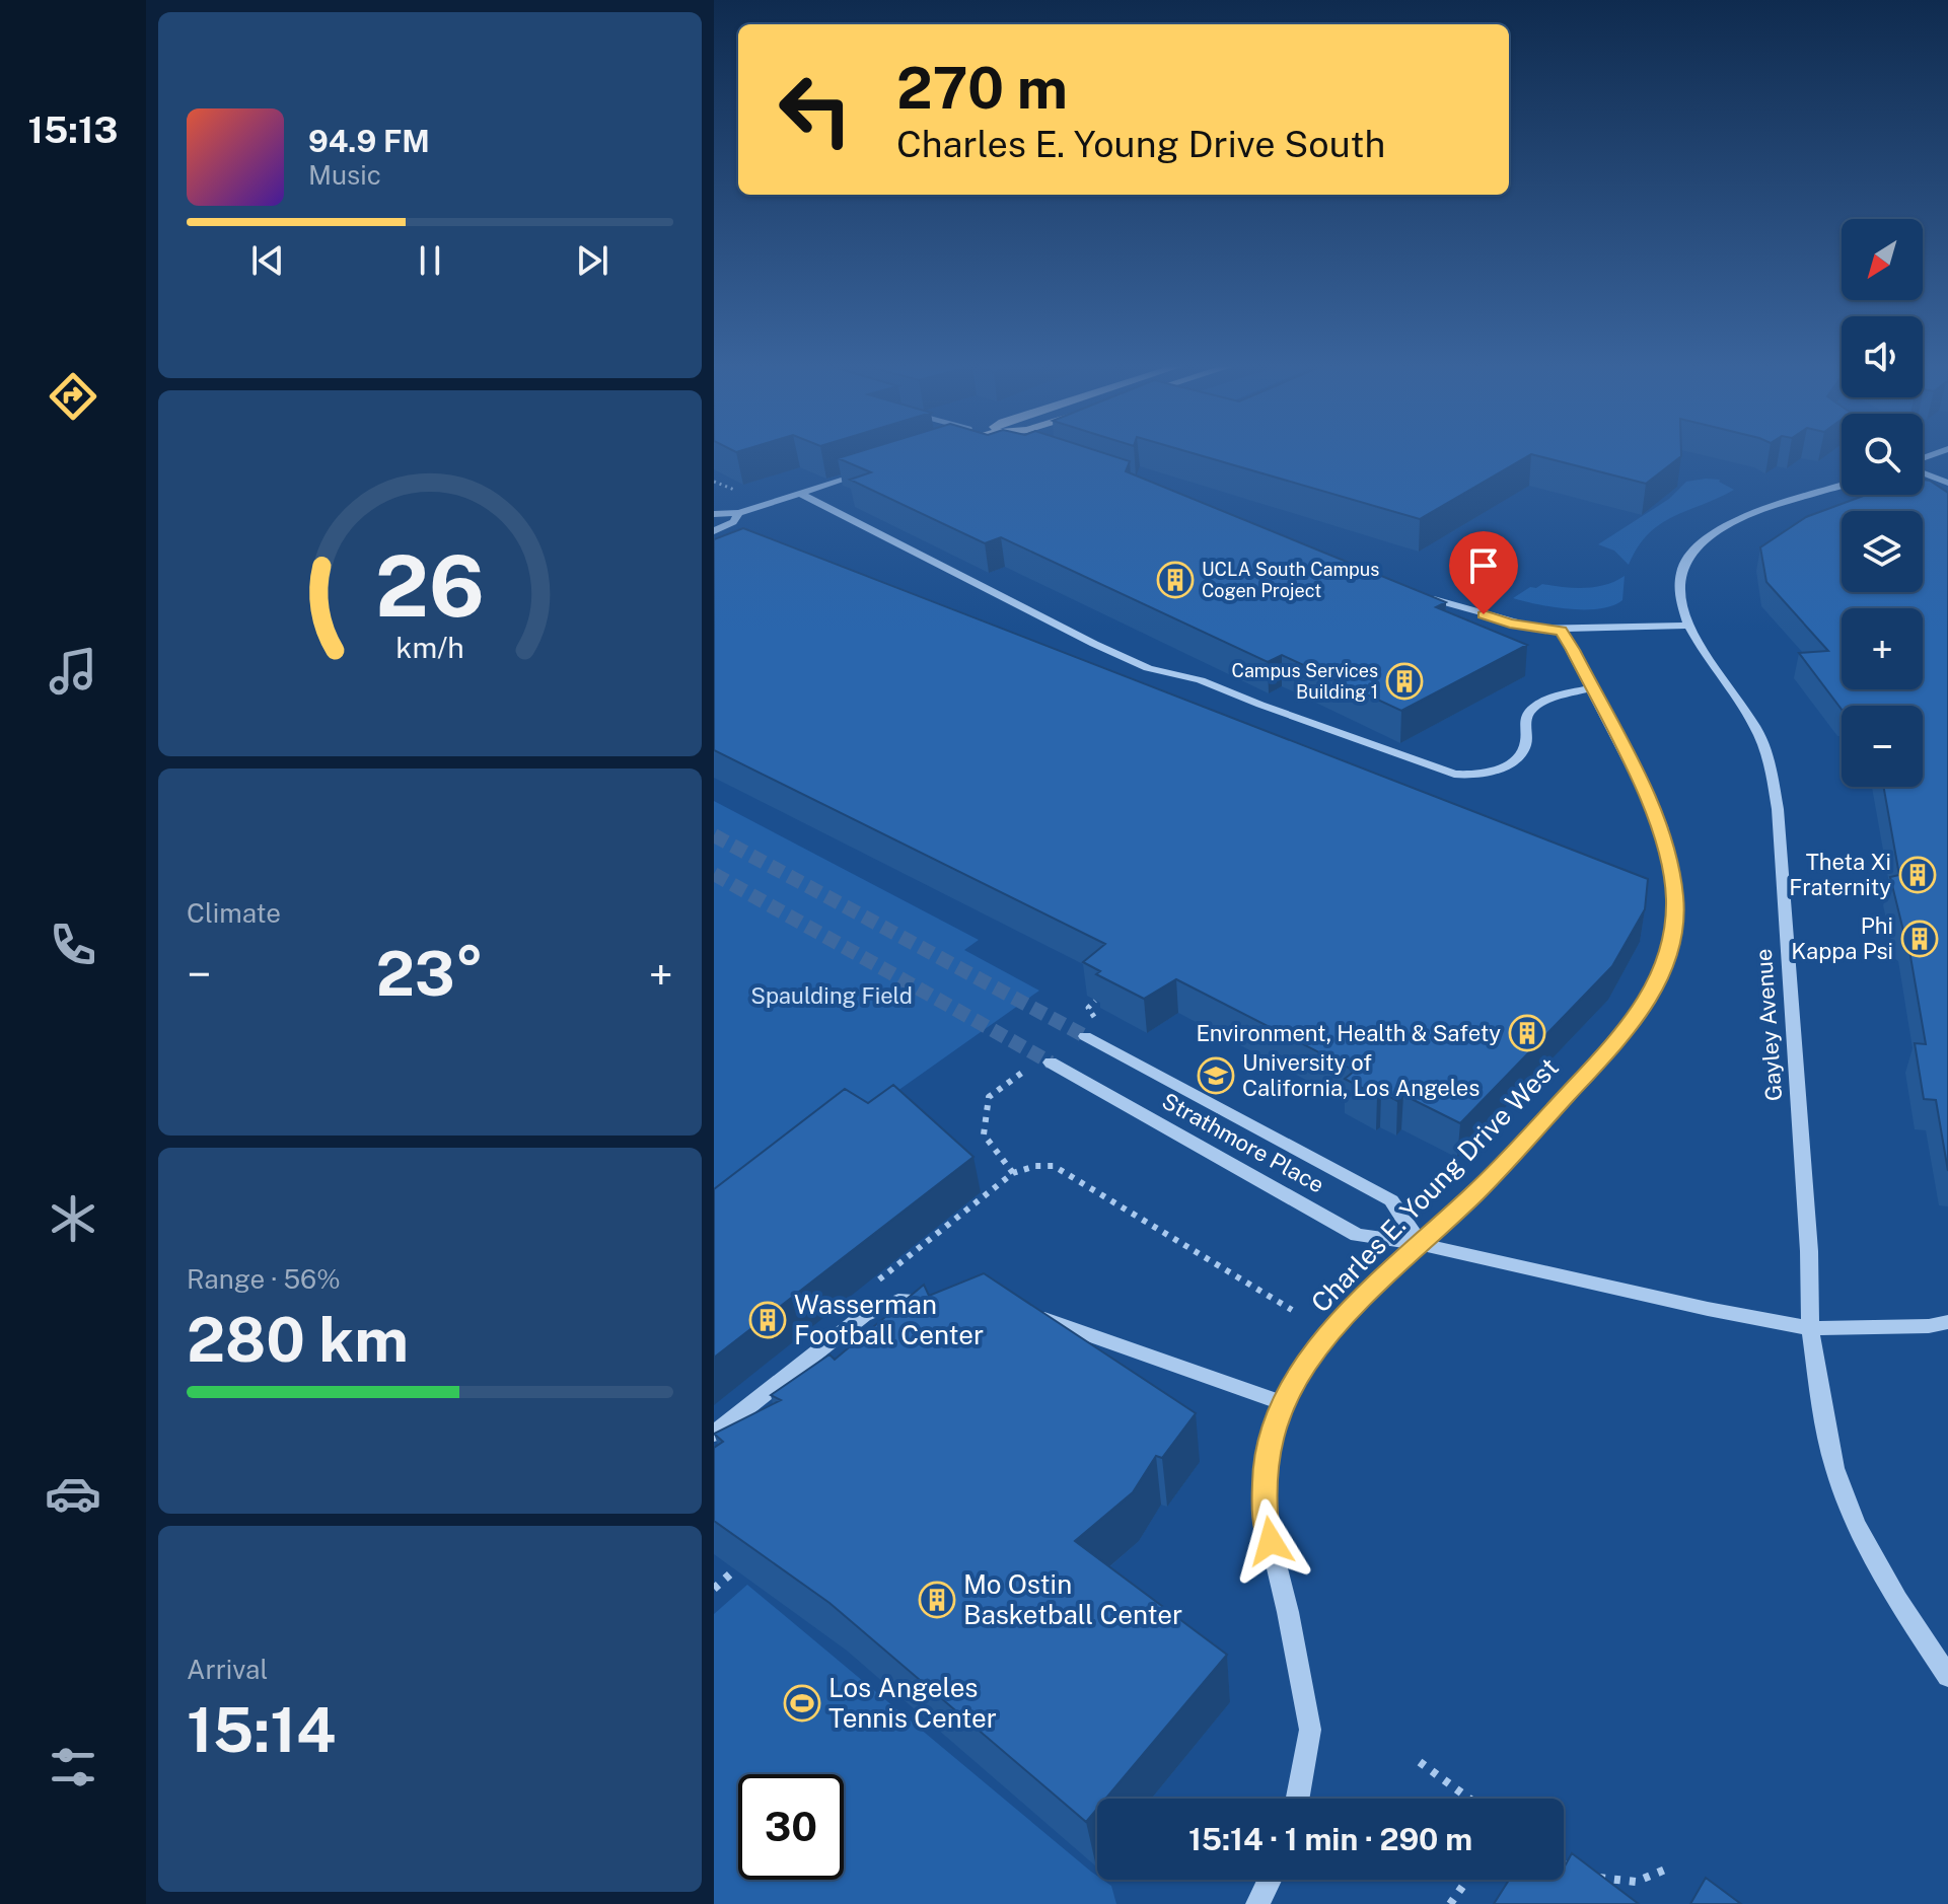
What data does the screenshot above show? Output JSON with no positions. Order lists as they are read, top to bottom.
{
  "streets": {
    "street": ["Gayley Avenue", "Strathmore Place", "Charles E. Young Drive West"]
  },
  "crossings": [
    ["Gayley Avenue", "Strathmore Place"],
    ["Strathmore Place", "Charles E. Young Drive West"]
  ],
  "parks": ["Spaulding Field"],
  "places": {
    "building": [
      "UCLA South Campus Cogen Project",
      "Campus Services Building 1",
      "Theta Xi Fraternity",
      "Phi Kappa Psi",
      "Environment, Health & Safety",
      "Wasserman Football Center",
      "Mo Ostin Basketball Center"
    ],
    "school or university": ["University of California, Los Angeles"],
    "sports": ["Los Angeles Tennis Center"]
  },
  "north": "bottom left",
  "page": {
    "tabs": "15:13",
    "turn": ["270 m", "Charles E. Young Drive South"],
    "song": ["94.9 FM", "Music"],
    "map_buttons": ["+", "−"],
    "tile": [
      "Climate",
      ["Range · 56%", "280 km"],
      ["Arrival", "15:14"]
    ],
    "heat": ["−", "23°", "+"],
    "limit": "30",
    "trip": "15:14 · 1 min · 290 m",
    "gauge": ["26", "km/h"]
  }
}
